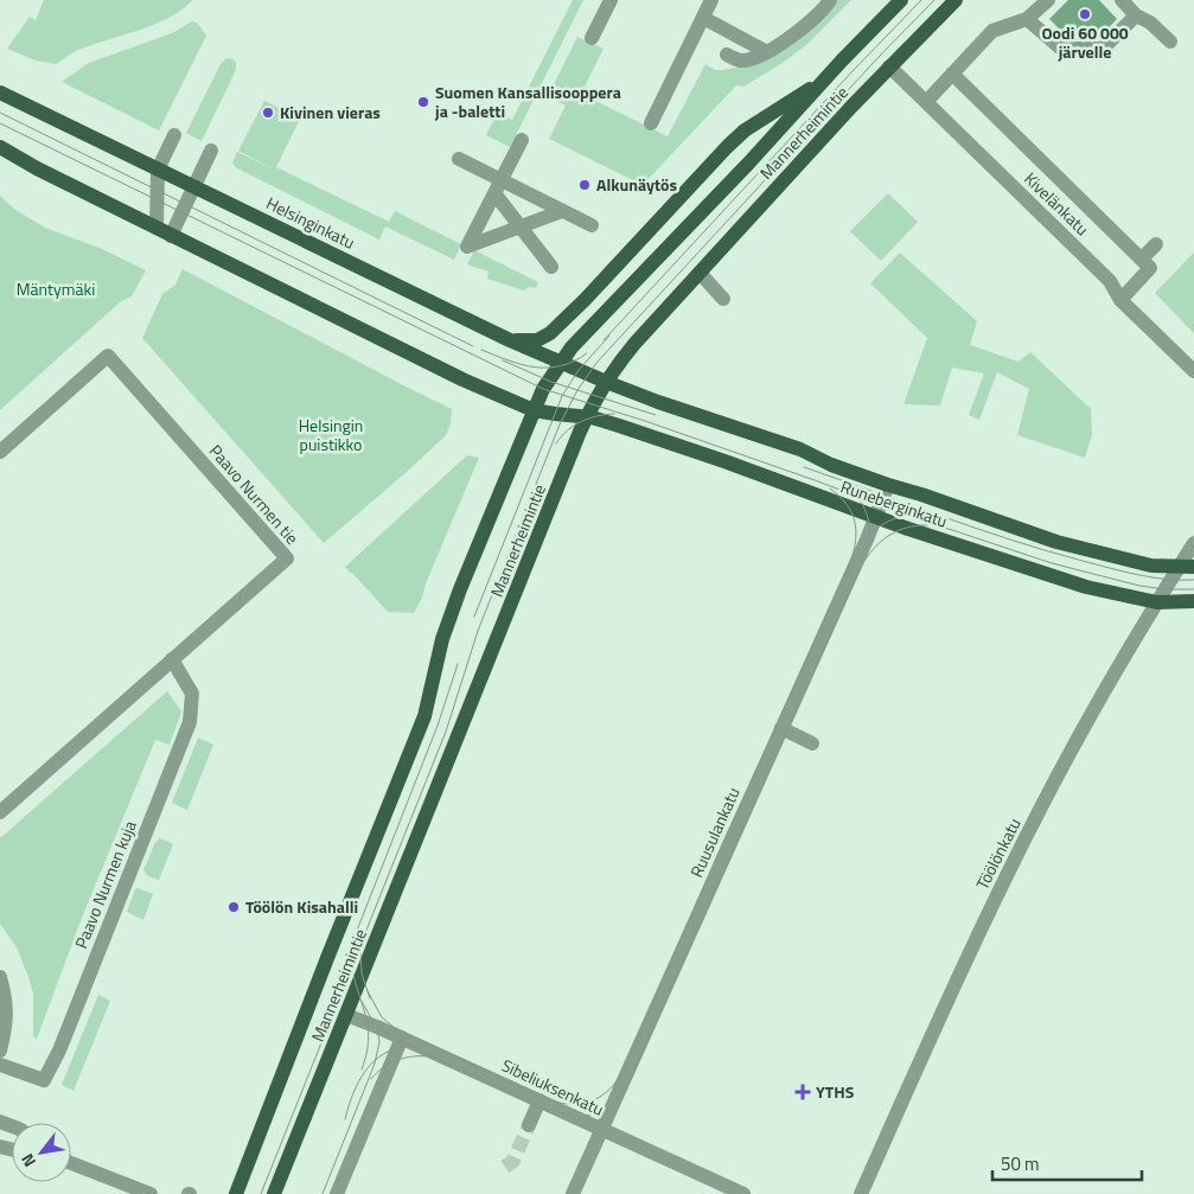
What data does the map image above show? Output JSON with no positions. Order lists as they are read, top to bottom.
{
  "streets": {
    "main road": ["Mannerheimintie", "Helsinginkatu", "Runeberginkatu"],
    "street": [
      "Kivelänkatu",
      "Paavo Nurmen tie",
      "Ruusulankatu",
      "Töölönkatu",
      "Paavo Nurmen kuja",
      "Sibeliuksenkatu"
    ]
  },
  "crossings": [
    ["Mannerheimintie", "Kivelänkatu"],
    ["Mannerheimintie", "Helsinginkatu"],
    ["Mannerheimintie", "Runeberginkatu"],
    ["Mannerheimintie", "Sibeliuksenkatu"],
    ["Helsinginkatu", "Runeberginkatu"],
    ["Paavo Nurmen tie", "Paavo Nurmen kuja"],
    ["Runeberginkatu", "Ruusulankatu"],
    ["Runeberginkatu", "Töölönkatu"],
    ["Ruusulankatu", "Sibeliuksenkatu"]
  ],
  "parks": ["Mäntymäki", "Helsingin puistikko"],
  "places": {
    "other": [
      "Oodi 60 000 järvelle",
      "Suomen Kansallisooppera ja -baletti",
      "Kivinen vieras",
      "Alkunäytös",
      "Töölön Kisahalli"
    ],
    "health": ["YTHS"]
  },
  "scale_bar": "50 m",
  "north": "bottom left"
}
